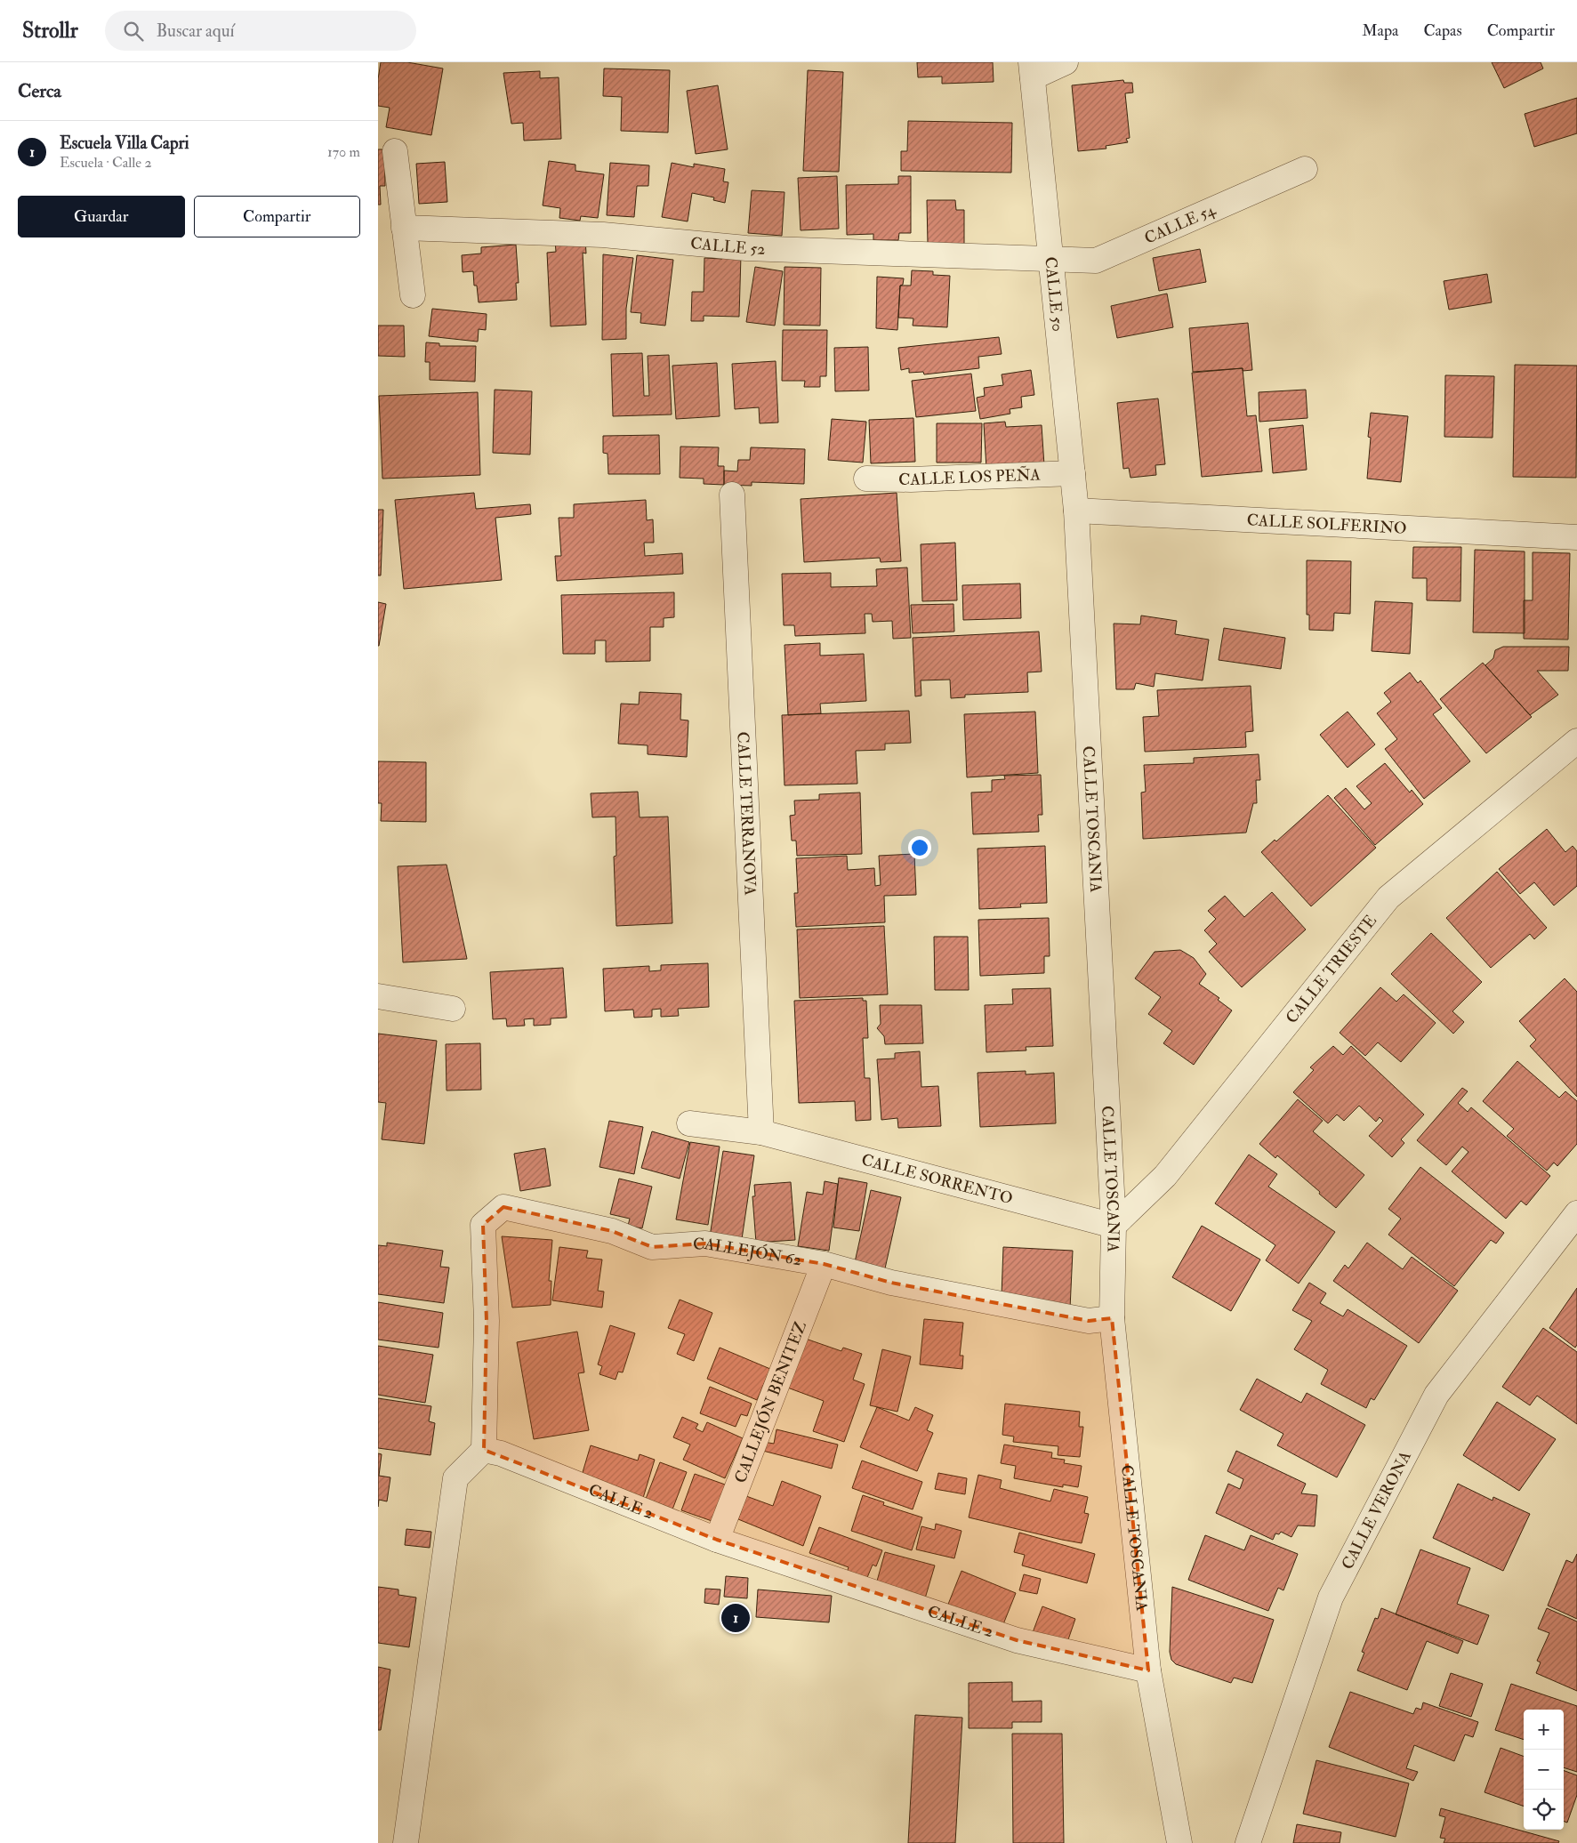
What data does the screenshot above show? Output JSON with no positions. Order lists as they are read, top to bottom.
{
  "streets": {
    "street": [
      "CALLE 54",
      "CALLE 52",
      "CALLE 50",
      "CALLE LOS PEÑA",
      "CALLE SOLFERINO",
      "CALLE TERRANOVA",
      "CALLE TOSCANIA",
      "CALLE TRIESTE",
      "CALLE SORRENTO",
      "CALLEJÓN 62",
      "CALLEJÓN BENITEZ",
      "CALLE 2",
      "CALLE VERONA"
    ]
  },
  "crossings": [
    ["CALLE 54", "CALLE 52"],
    ["CALLE 54", "CALLE 50"],
    ["CALLE 52", "CALLE 50"],
    ["CALLE 50", "CALLE LOS PEÑA"],
    ["CALLE 50", "CALLE SOLFERINO"],
    ["CALLE 50", "CALLE TOSCANIA"],
    ["CALLE SOLFERINO", "CALLE TOSCANIA"],
    ["CALLE TERRANOVA", "CALLE SORRENTO"],
    ["CALLE TOSCANIA", "CALLE TRIESTE"],
    ["CALLE TOSCANIA", "CALLE SORRENTO"],
    ["CALLE TOSCANIA", "CALLEJÓN 62"],
    ["CALLE TOSCANIA", "CALLE 2"],
    ["CALLE TRIESTE", "CALLE SORRENTO"],
    ["CALLEJÓN 62", "CALLEJÓN BENITEZ"],
    ["CALLEJÓN 62", "CALLE 2"],
    ["CALLEJÓN BENITEZ", "CALLE 2"]
  ],
  "page": {
    "header": "Strollr",
    "search": "Buscar aquí",
    "nav": ["Mapa", "Capas", "Compartir"],
    "heading": "Cerca",
    "list": [
      {
        "mark": "1",
        "name": "Escuela Villa Capri",
        "note": "Escuela · Calle 2",
        "value": "170 m"
      }
    ],
    "buttons": ["Guardar", "Compartir"],
    "pins": "1",
    "map_buttons": ["+", "−"]
  }
}
